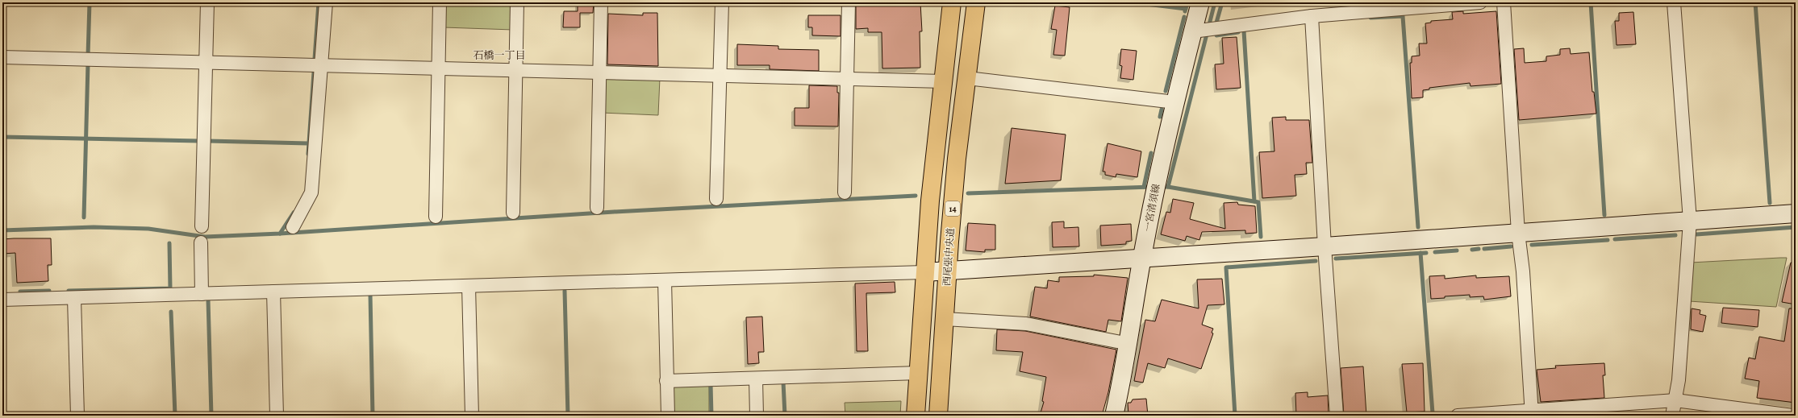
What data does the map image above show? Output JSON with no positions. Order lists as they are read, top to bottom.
{
  "streets": {
    "main road": ["14", "西尾張中央道"],
    "street": ["一宮清須線"]
  },
  "districts": ["石橋一丁目"]
}
